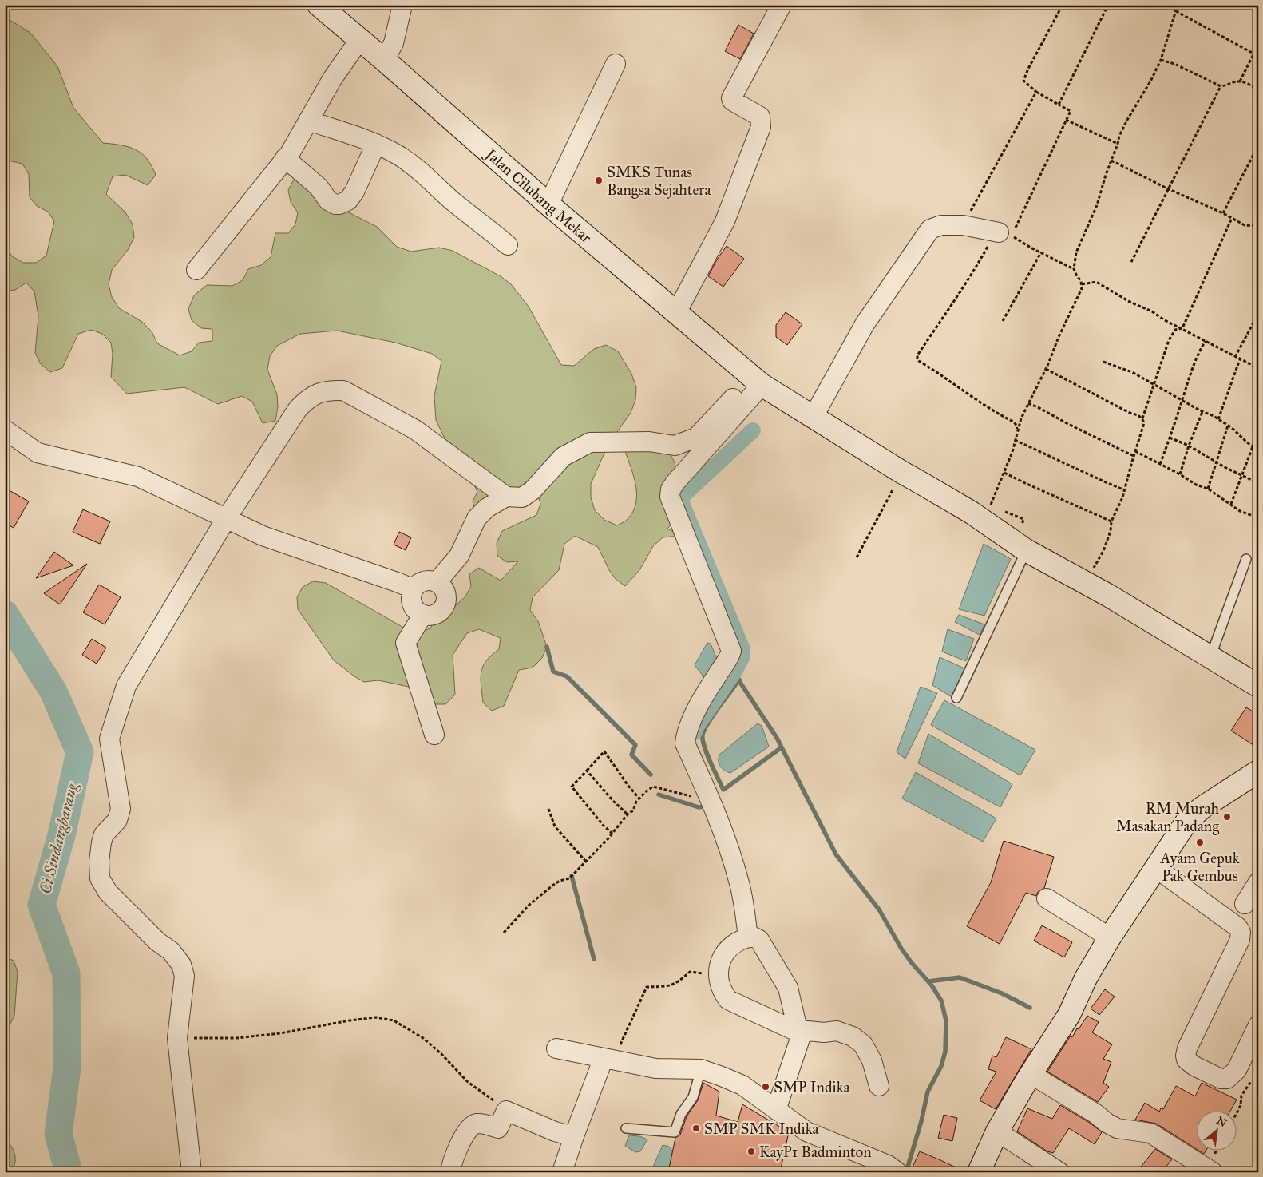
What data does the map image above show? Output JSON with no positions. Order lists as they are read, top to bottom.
{
  "streets": {
    "street": ["Jalan Cilubang Mekar"]
  },
  "water": ["Ci Sindangbarang"],
  "places": [
    "SMKS Tunas Bangsa Sejahtera",
    "RM Murah Masakan Padang",
    "Ayam Gepuk Pak Gembus",
    "SMP Indika",
    "SMP SMK Indika",
    "KayP1 Badminton"
  ],
  "north": "top right"
}
